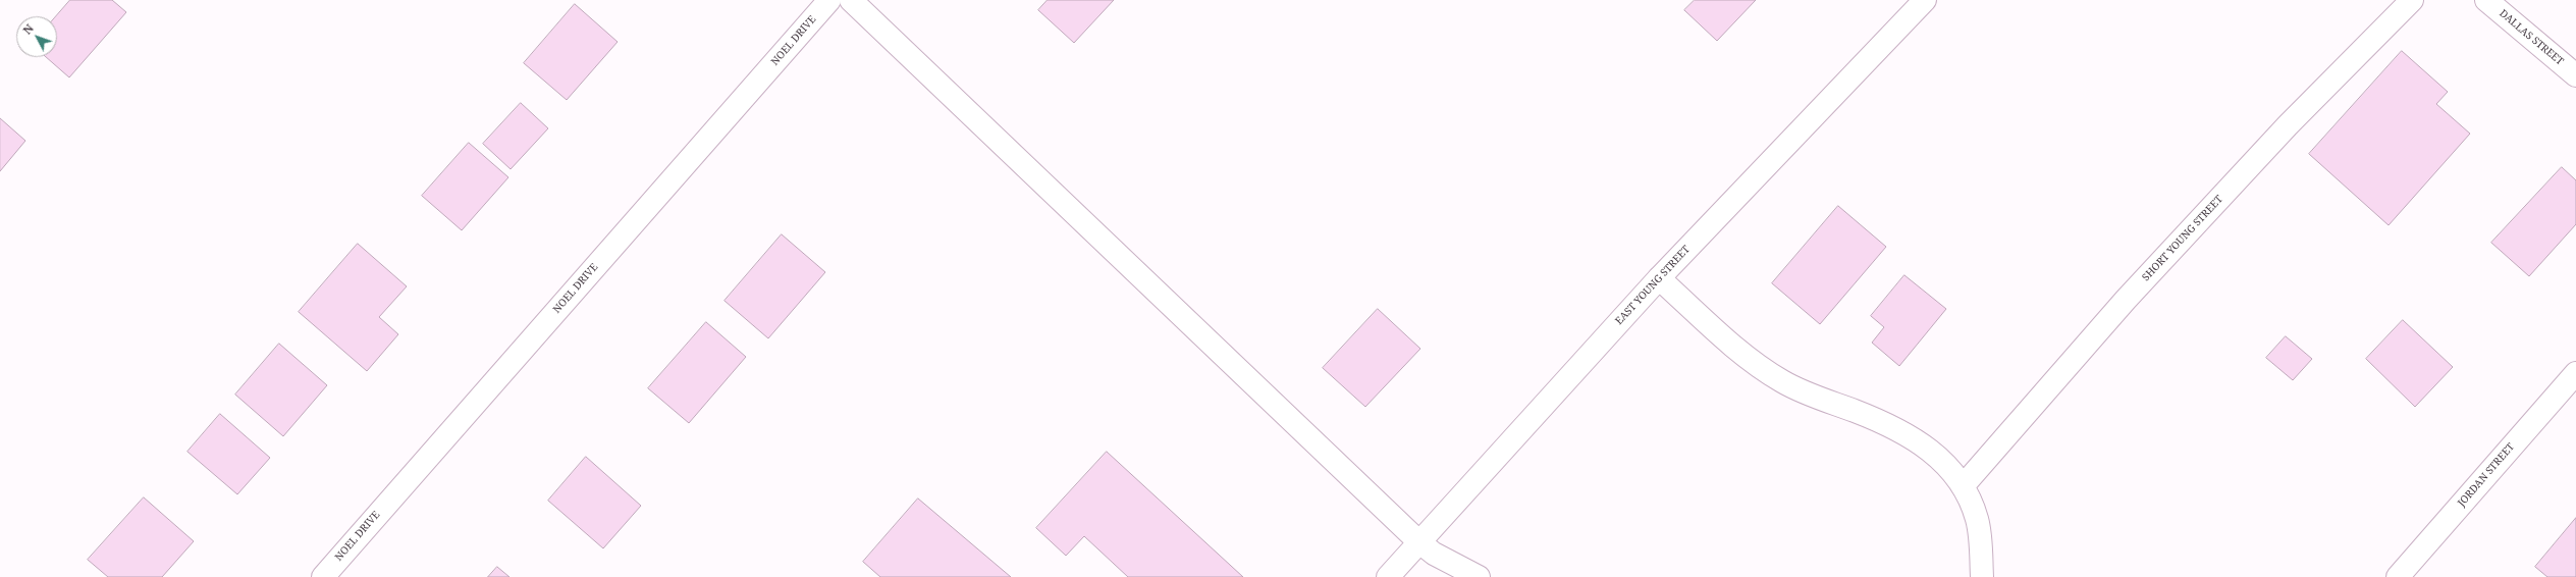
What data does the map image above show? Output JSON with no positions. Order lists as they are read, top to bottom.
{
  "streets": {
    "street": [
      "DALLAS STREET",
      "NOEL DRIVE",
      "SHORT YOUNG STREET",
      "EAST YOUNG STREET",
      "JORDAN STREET"
    ]
  },
  "north": "top left"
}
